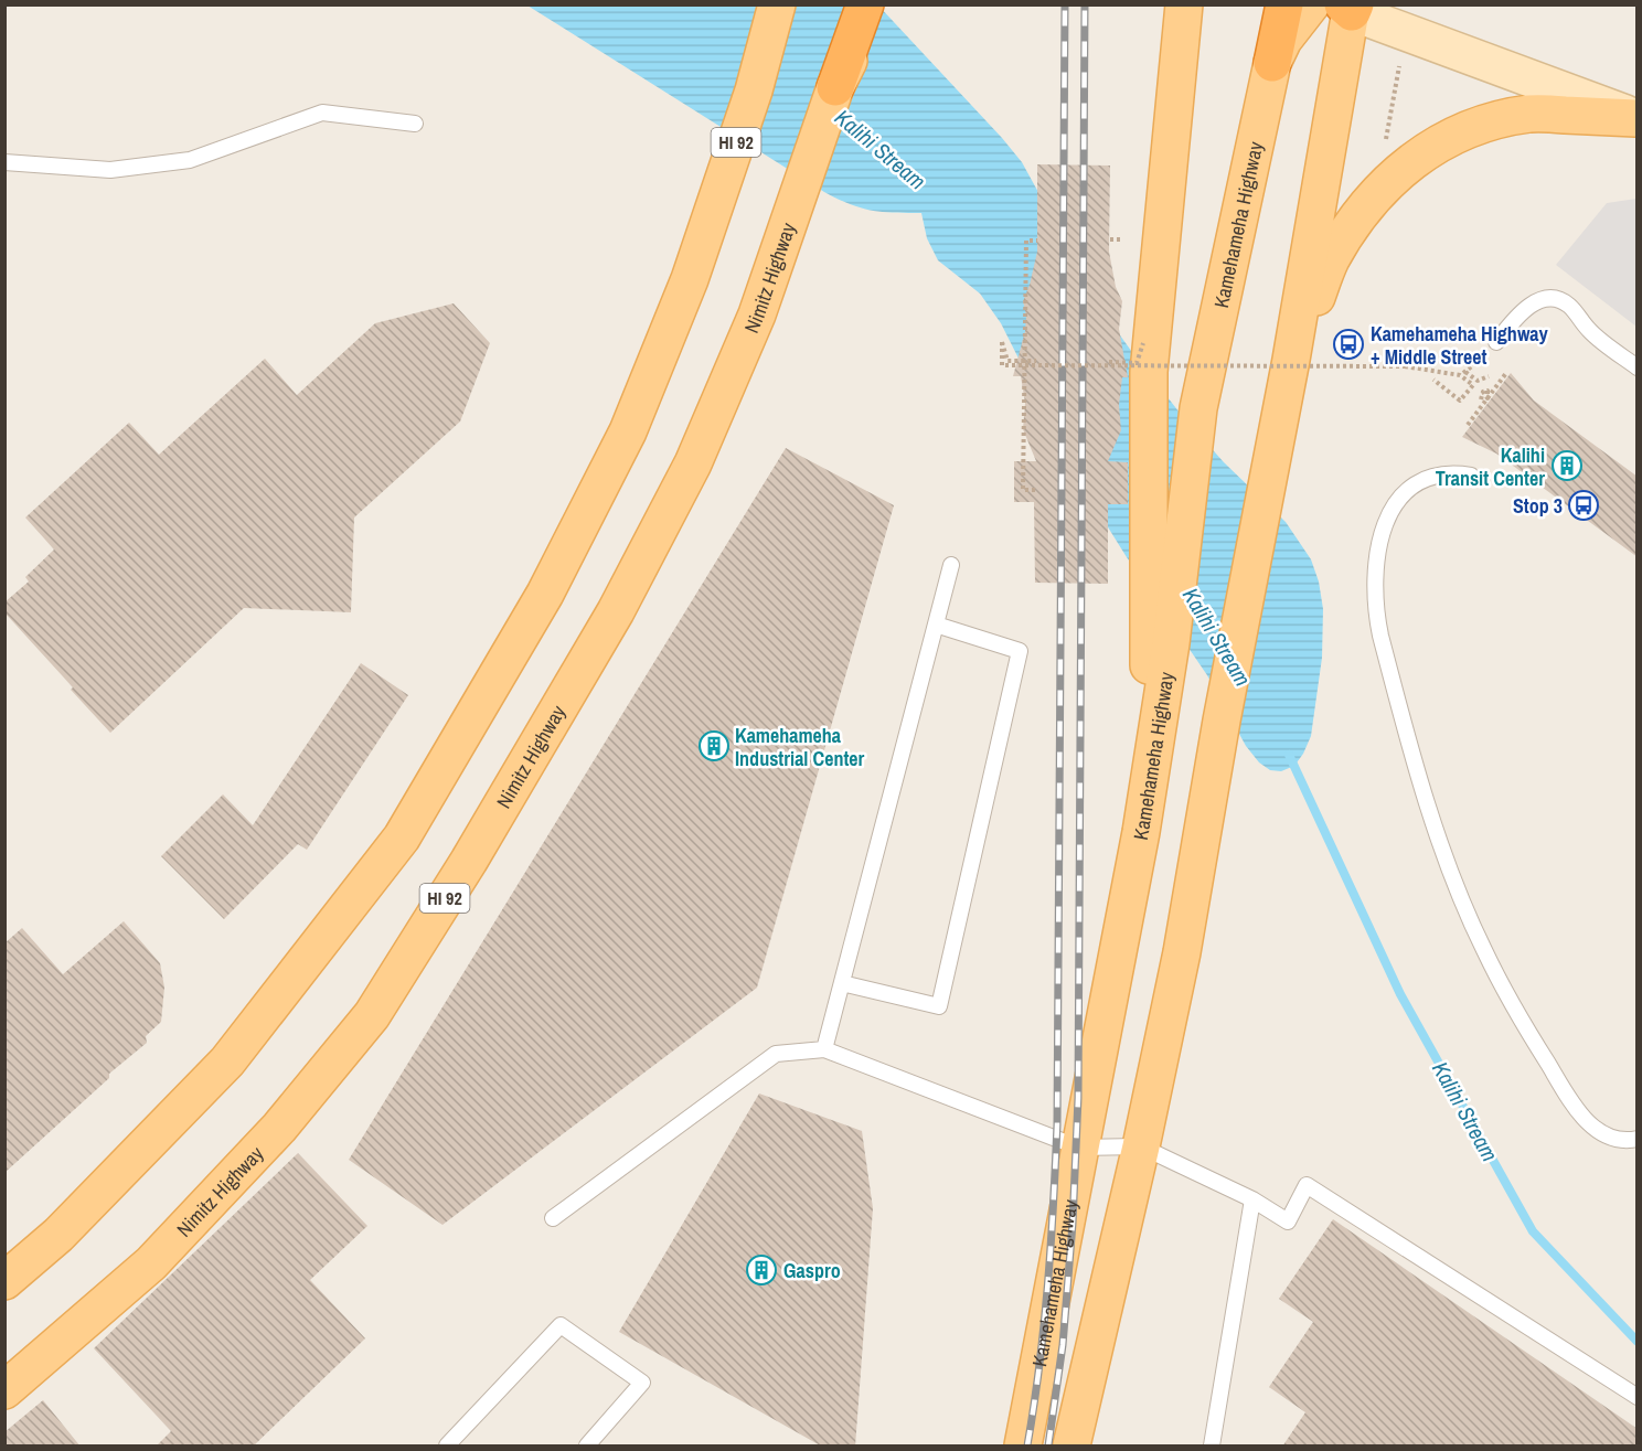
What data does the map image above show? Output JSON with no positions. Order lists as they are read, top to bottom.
{
  "streets": {
    "main road": ["HI 92", "Kamehameha Highway", "Nimitz Highway"]
  },
  "water": ["Kalihi Stream"],
  "places": {
    "bus stop": ["Kamehameha Highway + Middle Street", "Stop 3"],
    "building": ["Kalihi Transit Center", "Kamehameha Industrial Center", "Gaspro"]
  }
}
